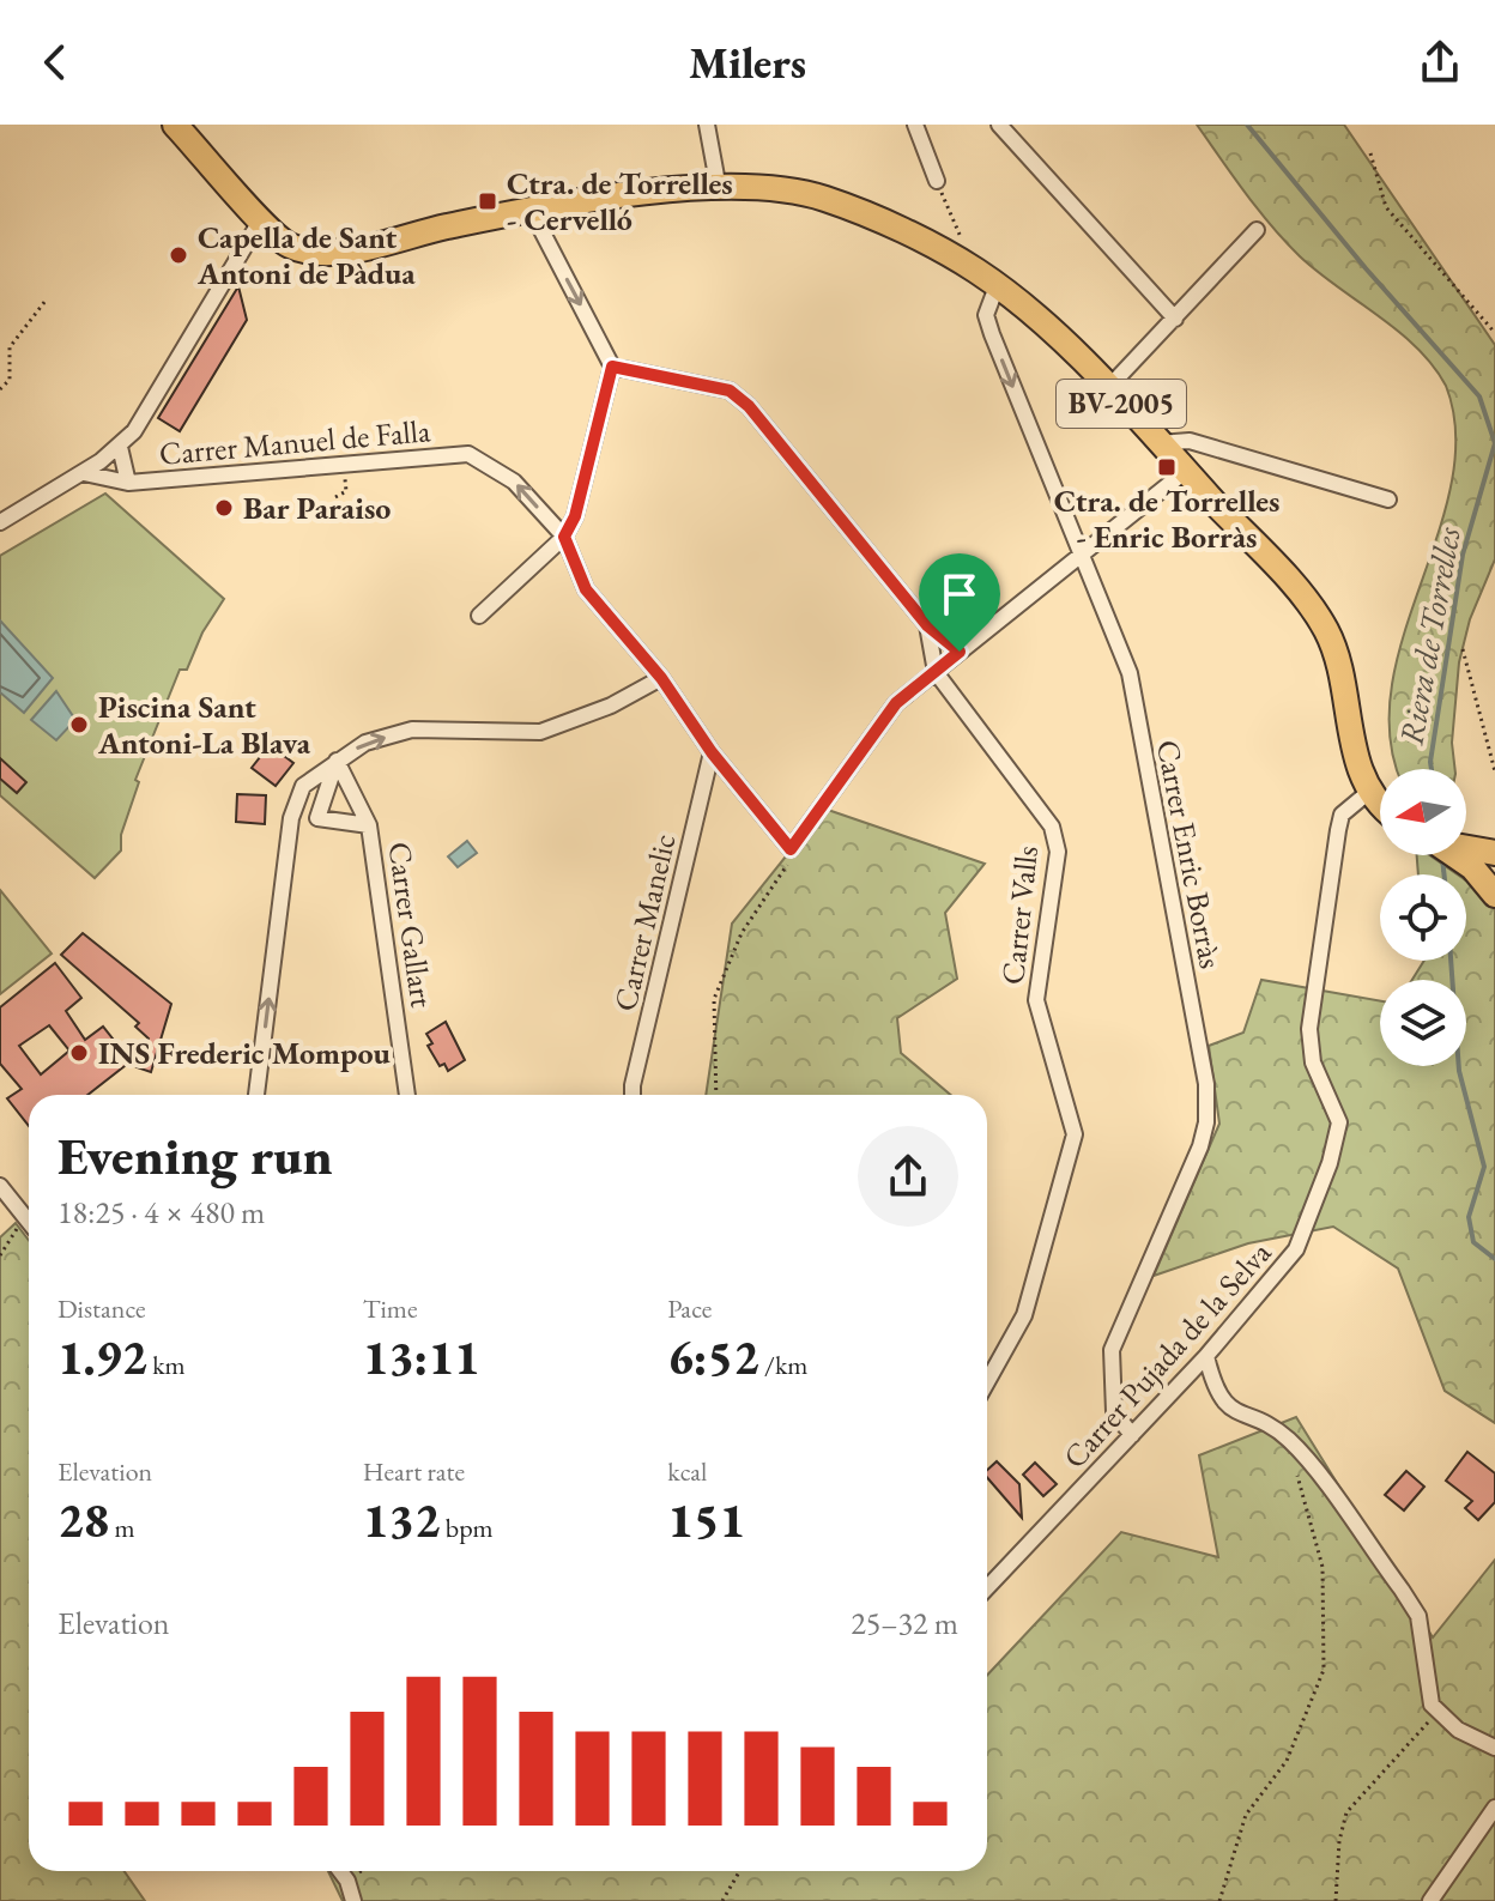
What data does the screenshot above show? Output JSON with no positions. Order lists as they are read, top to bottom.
{
  "streets": {
    "main road": ["BV-2005"],
    "street": [
      "Carrer Manuel de Falla",
      "Carrer Enric Borràs",
      "Carrer Valls",
      "Carrer Manelic",
      "Carrer Gallart",
      "Carrer Pujada de la Selva"
    ]
  },
  "crossings": [
    ["BV-2005", "Carrer Enric Borràs"],
    ["BV-2005", "Carrer Pujada de la Selva"],
    ["Carrer Manuel de Falla", "Carrer Manelic"],
    ["Carrer Enric Borràs", "Carrer Pujada de la Selva"]
  ],
  "one_way": ["Carrer Manuel de Falla"],
  "water": ["Riera de Torrelles"],
  "places": {
    "transit": ["Ctra. de Torrelles - Cervelló", "Ctra. de Torrelles - Enric Borràs"],
    "other": [
      "Capella de Sant Antoni de Pàdua",
      "Bar Paraiso",
      "Piscina Sant Antoni-La Blava",
      "INS Frederic Mompou"
    ]
  },
  "north": "left",
  "page": {
    "header": "Milers",
    "heading": ["Evening run", "18:25 · 4 × 480 m"],
    "stats": [
      ["Distance", "1.92 km"],
      ["Time", "13:11"],
      ["Pace", "6:52 /km"],
      ["Elevation", "28 m"],
      ["Heart rate", "132 bpm"],
      ["kcal", "151"]
    ],
    "chart": ["Elevation", "25–32 m"]
  }
}
